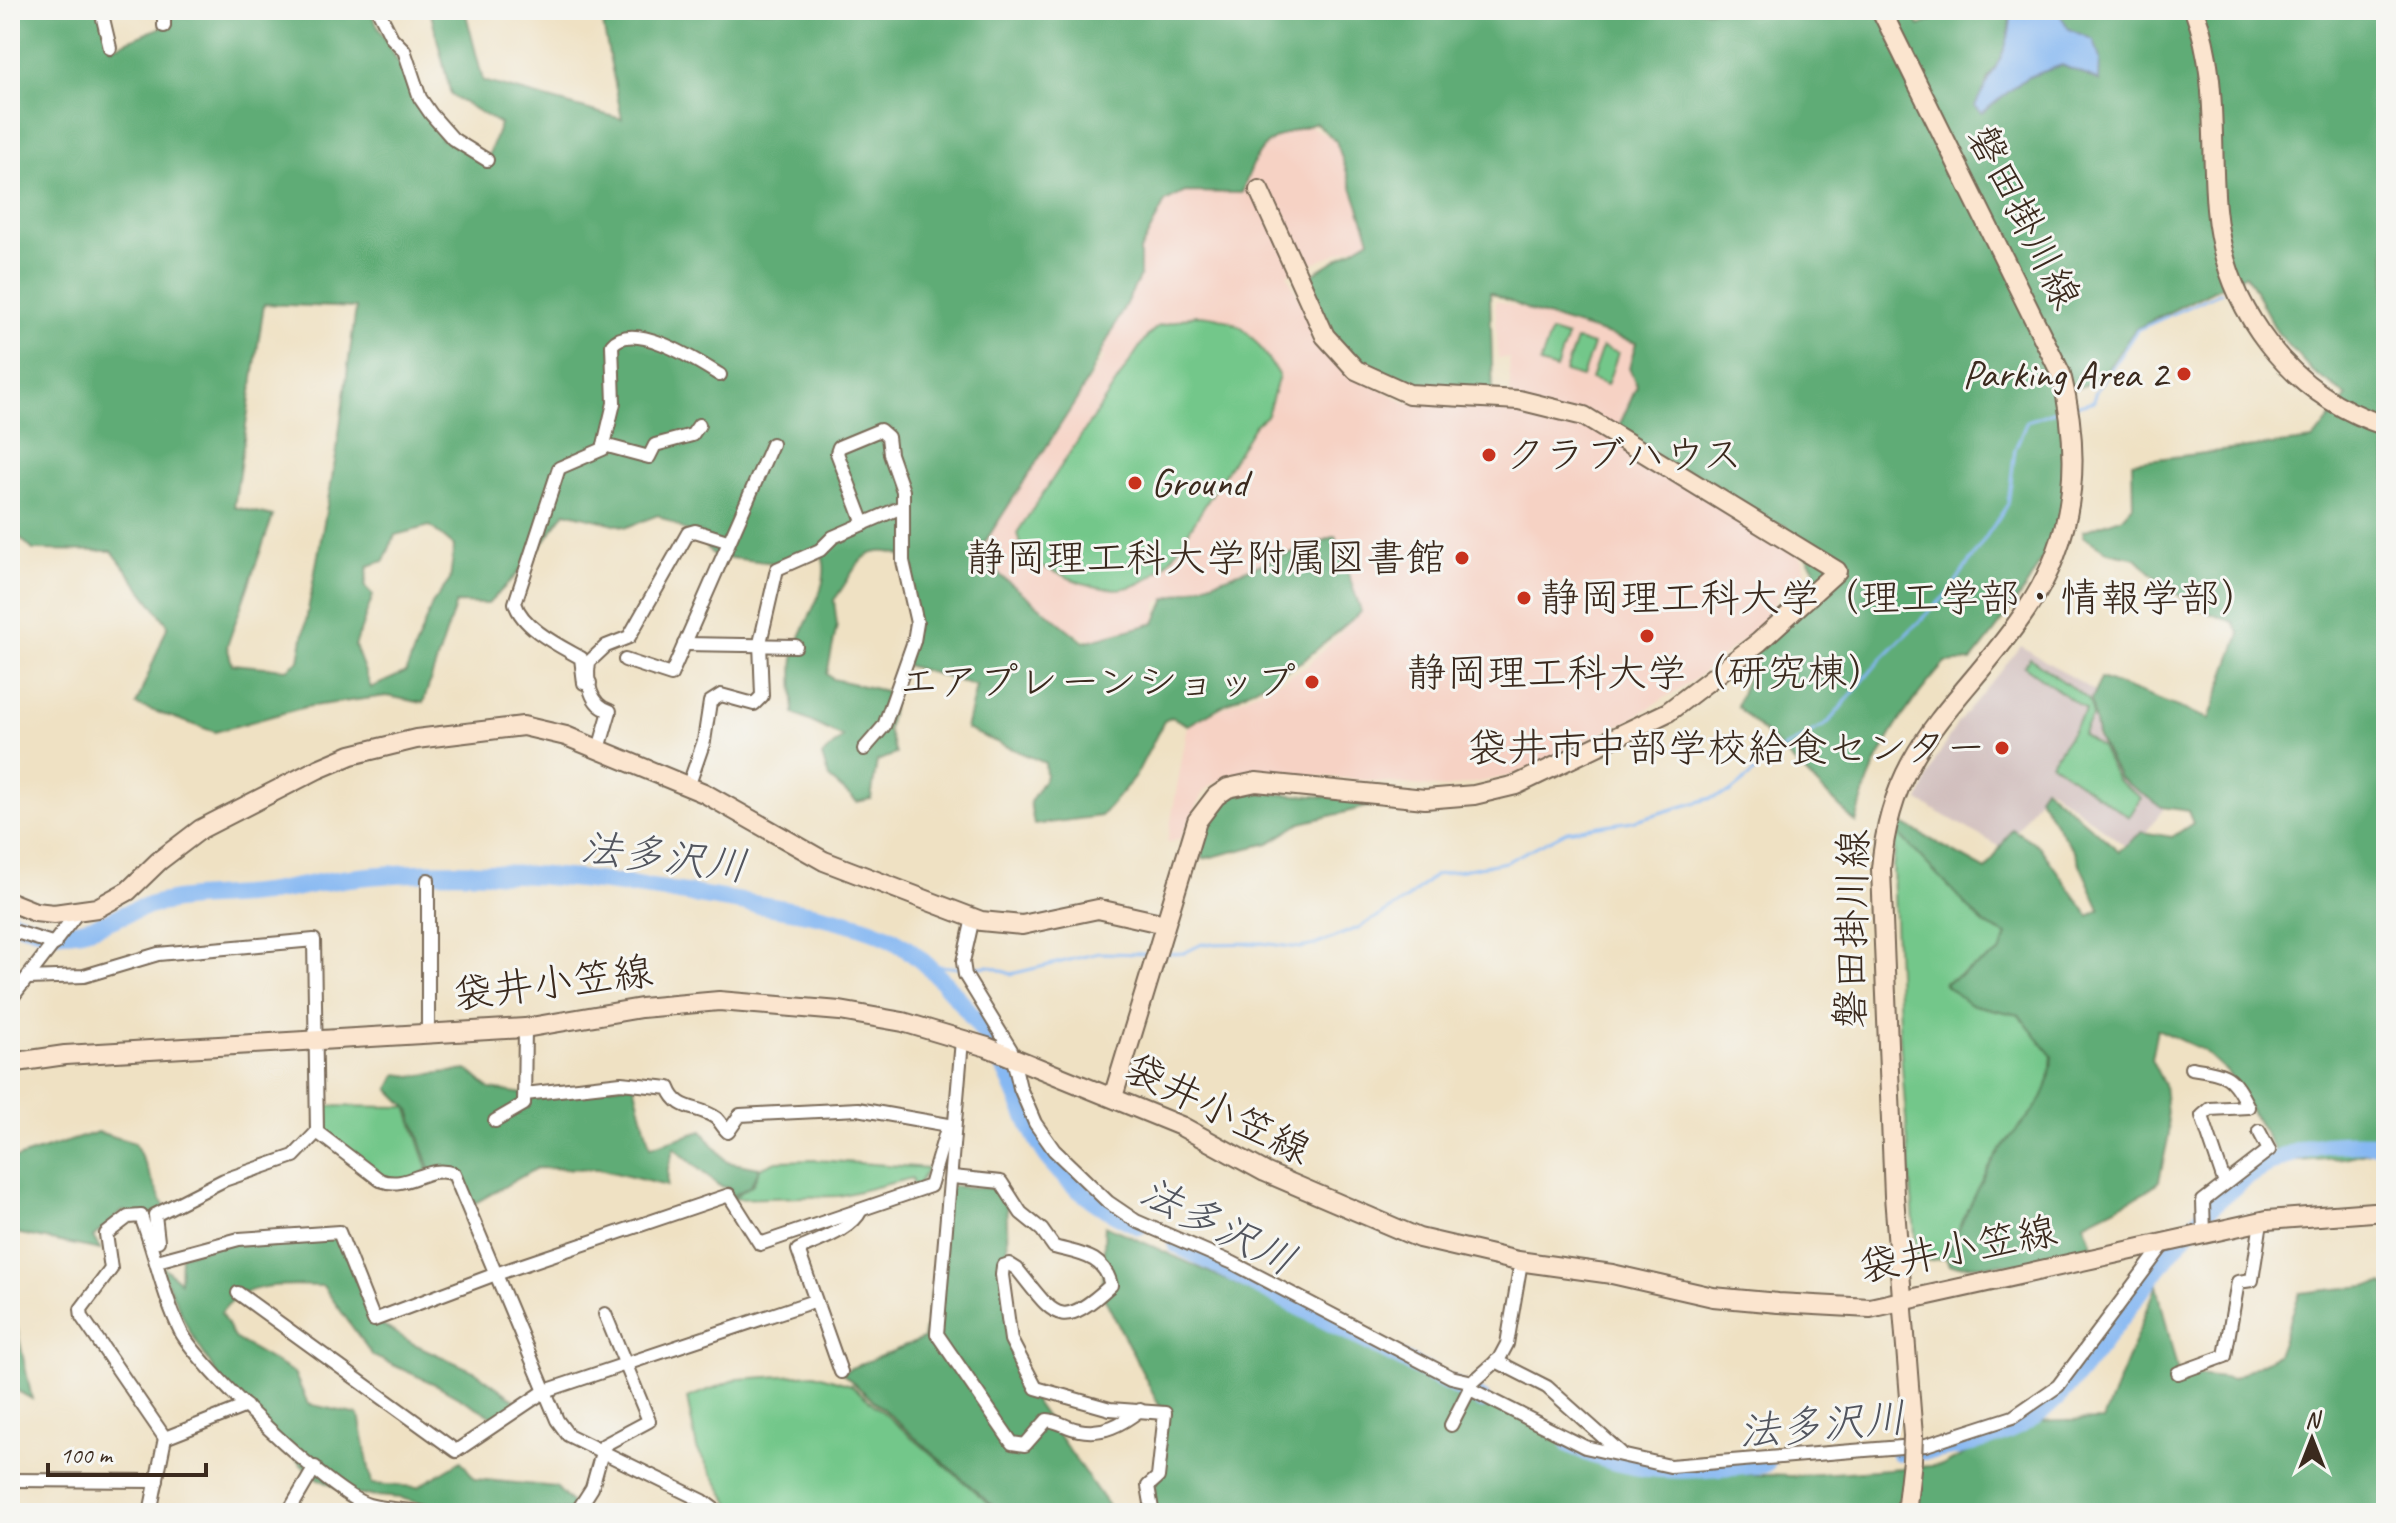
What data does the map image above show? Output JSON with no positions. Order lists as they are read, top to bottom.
{
  "streets": {
    "main road": ["磐田掛川線", "袋井小笠線"]
  },
  "crossings": [
    ["磐田掛川線", "袋井小笠線"]
  ],
  "water": ["法多沢川"],
  "places": [
    "Parking Area 2",
    "クラブハウス",
    "Ground",
    "静岡理工科大学附属図書館",
    "静岡理工科大学（理工学部・情報学部）",
    "静岡理工科大学（研究棟）",
    "エアプレーンショップ",
    "袋井市中部学校給食センター"
  ],
  "scale_bar": "100 m",
  "north": "top"
}
